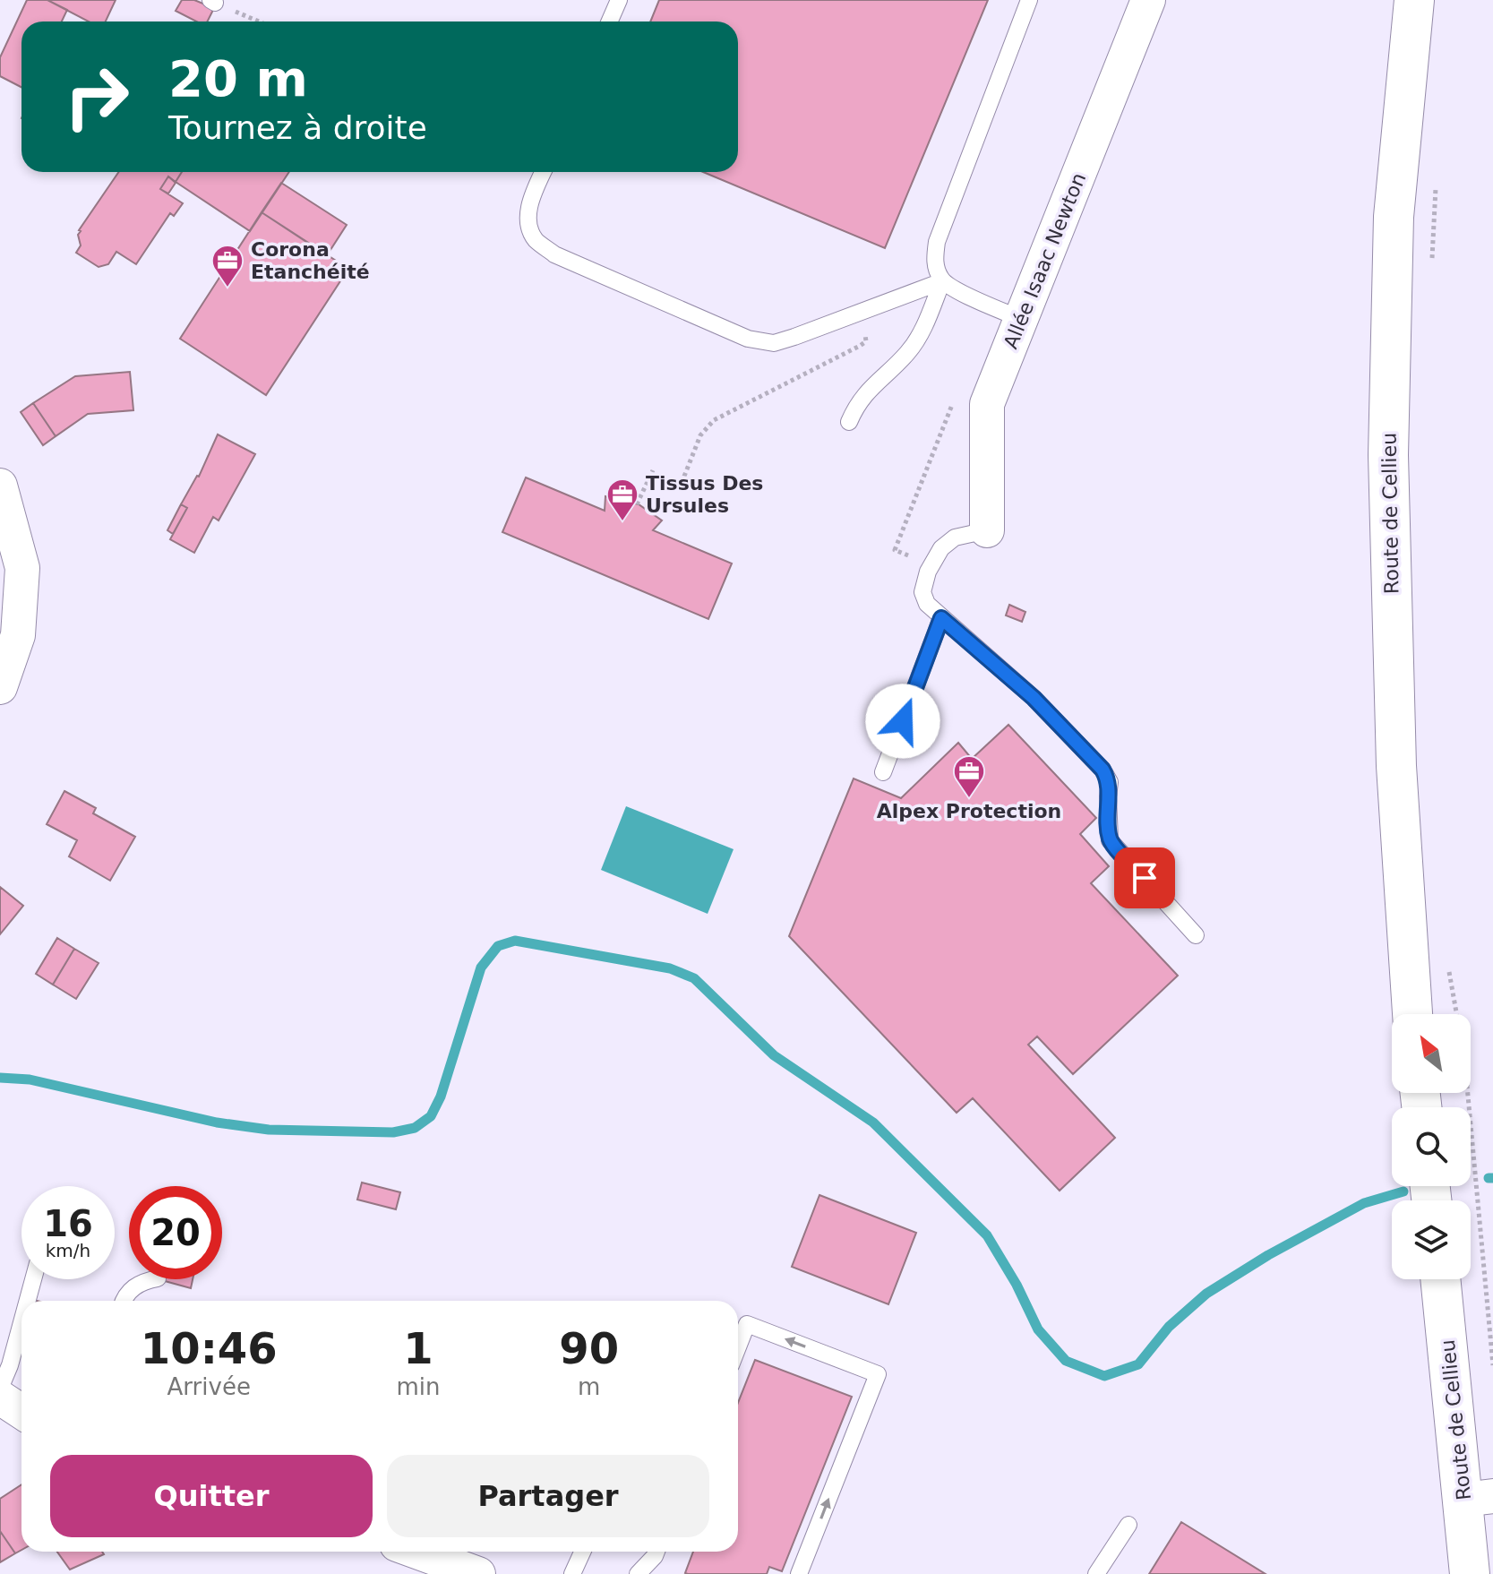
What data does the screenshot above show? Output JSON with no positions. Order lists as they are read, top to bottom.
{
  "streets": {
    "main road": ["Route de Cellieu"],
    "street": ["Allée Isaac Newton"]
  },
  "places": {
    "office": ["Corona Etanchéité", "Tissus Des Ursules", "Alpex Protection"]
  },
  "north": "top left",
  "page": {
    "turn": ["20 m", "Tournez à droite"],
    "speed": "16 km/h",
    "limit": "20",
    "eta": [
      "10:46",
      "Arrivée",
      "1",
      "min",
      "90",
      "m"
    ],
    "buttons": ["Quitter", "Partager"]
  }
}
